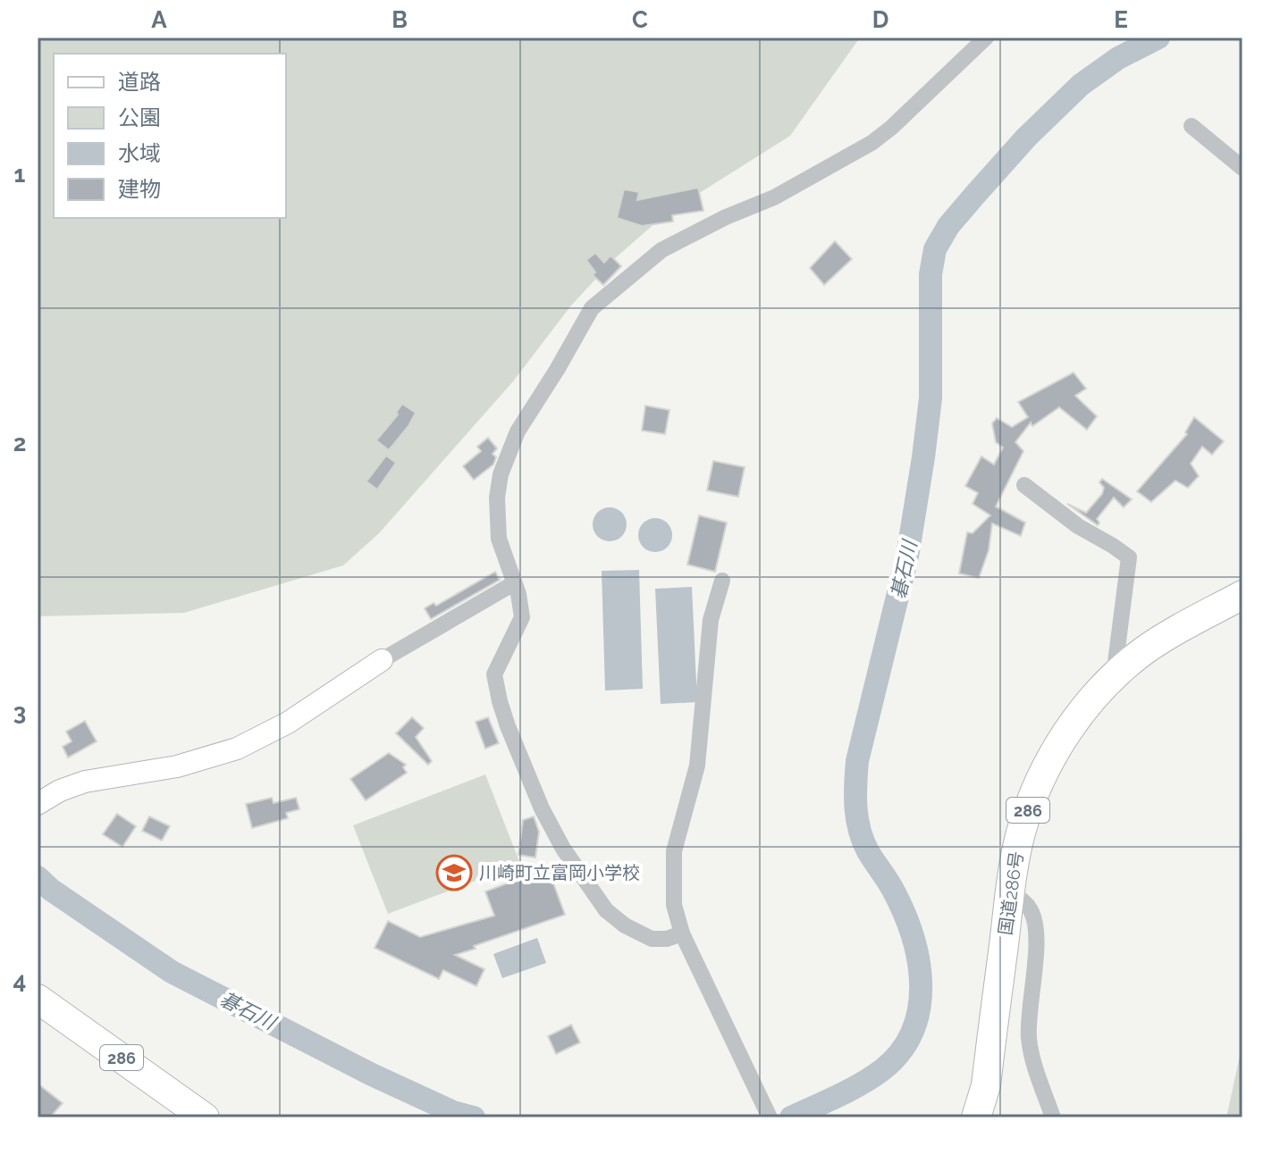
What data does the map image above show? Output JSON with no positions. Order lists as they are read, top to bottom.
{
  "streets": {
    "highway": ["286", "国道286号"]
  },
  "water": ["碁石川"],
  "places": {
    "school or university": ["川崎町立富岡小学校"]
  },
  "legend": [
    "道路",
    "公園",
    "水域",
    "建物"
  ],
  "grid": {
    "columns": [
      "A",
      "B",
      "C",
      "D",
      "E"
    ],
    "rows": [
      "1",
      "2",
      "3",
      "4"
    ]
  }
}
